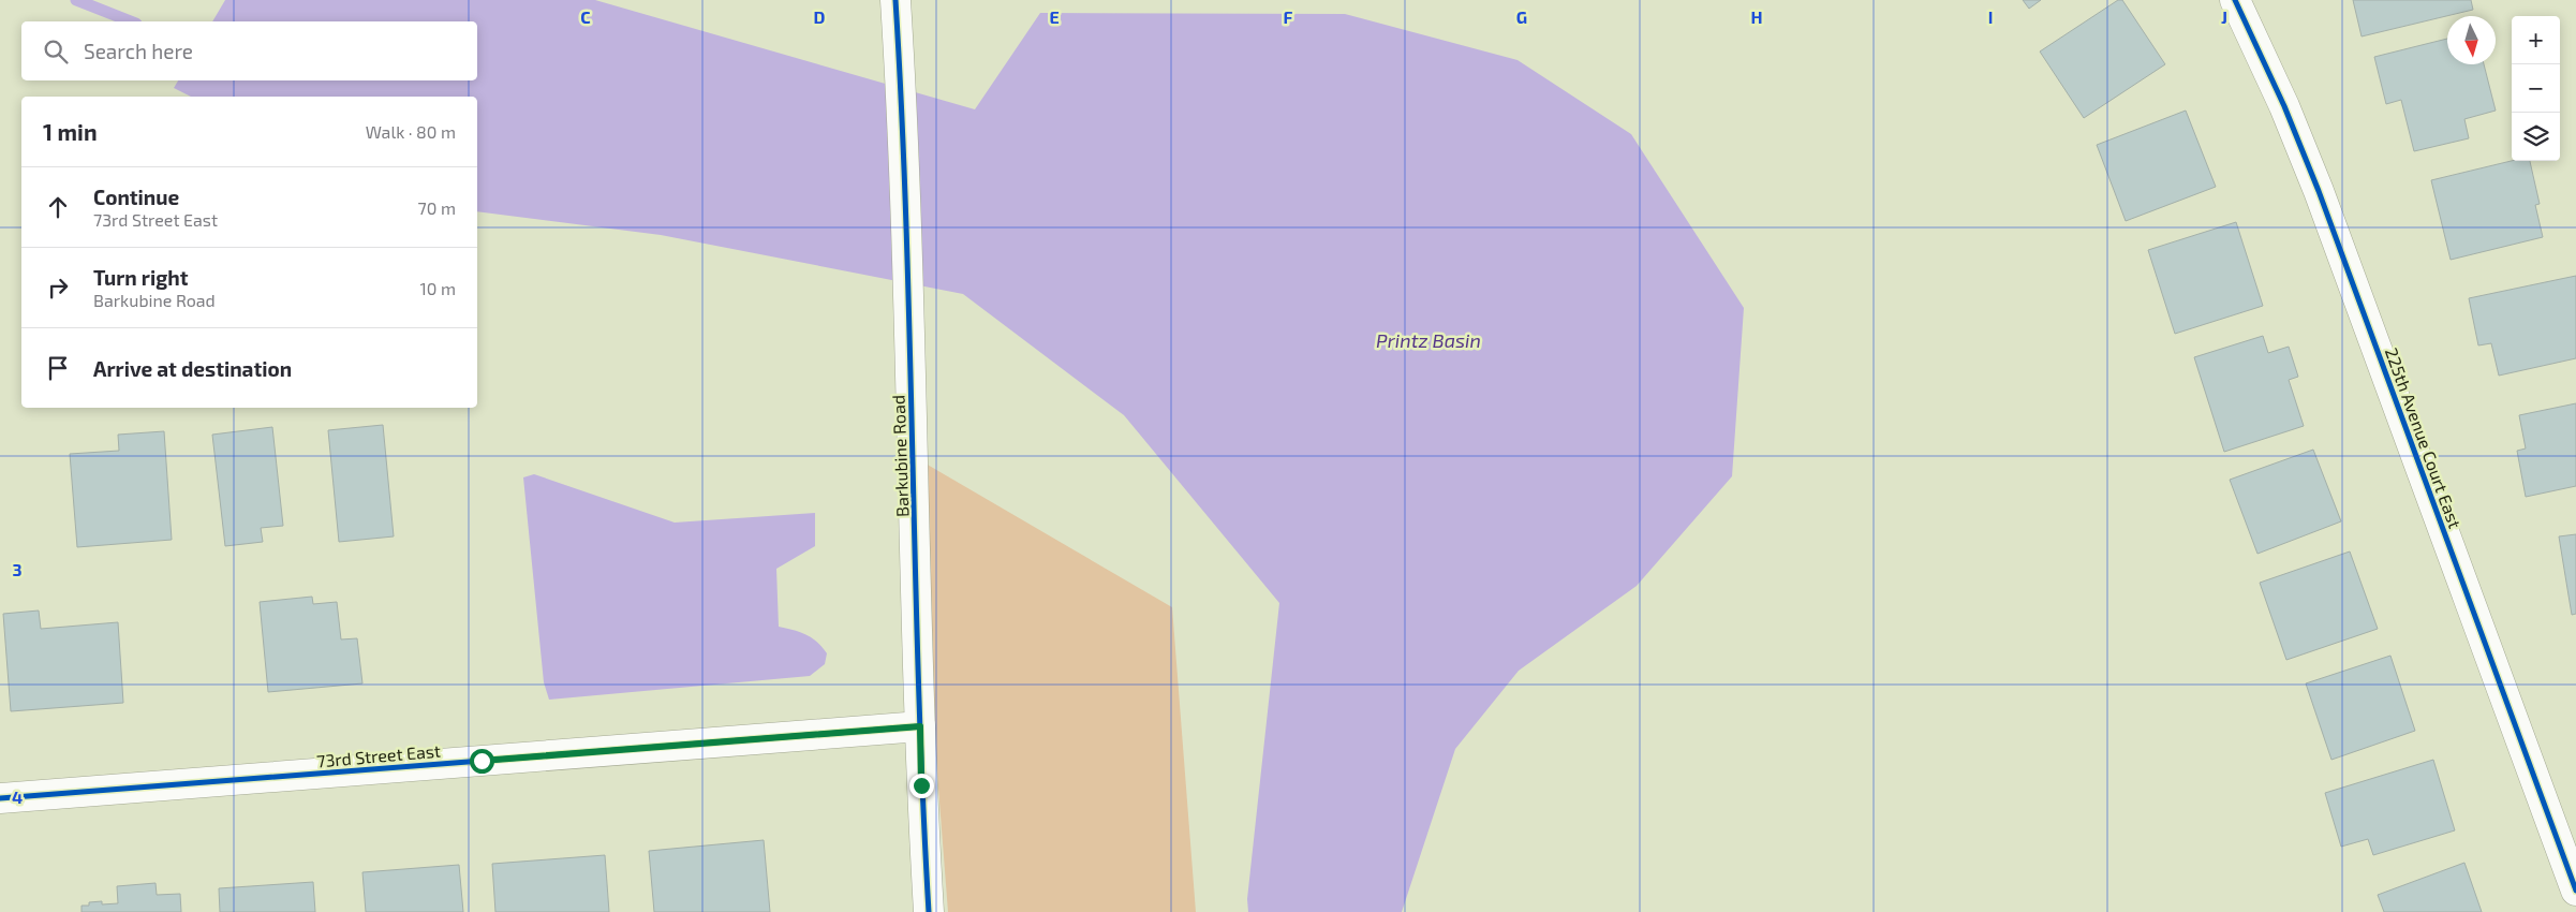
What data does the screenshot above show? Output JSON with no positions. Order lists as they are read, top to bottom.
{
  "streets": {
    "street": ["225th Avenue Court East", "Barkubine Road", "73rd Street East"]
  },
  "crossings": [
    ["Barkubine Road", "73rd Street East"]
  ],
  "water": ["Printz Basin"],
  "north": "bottom",
  "page": {
    "map_buttons": ["+", "−"],
    "search": "Search here",
    "heading": ["1 min", "Walk · 80 m"],
    "list": [
      ["Continue", "73rd Street East", "70 m"],
      ["Turn right", "Barkubine Road", "10 m"],
      "Arrive at destination"
    ]
  },
  "grid": {
    "columns": [
      "C",
      "D",
      "E",
      "F",
      "G",
      "H",
      "I",
      "J"
    ],
    "rows": ["3", "4"]
  }
}
